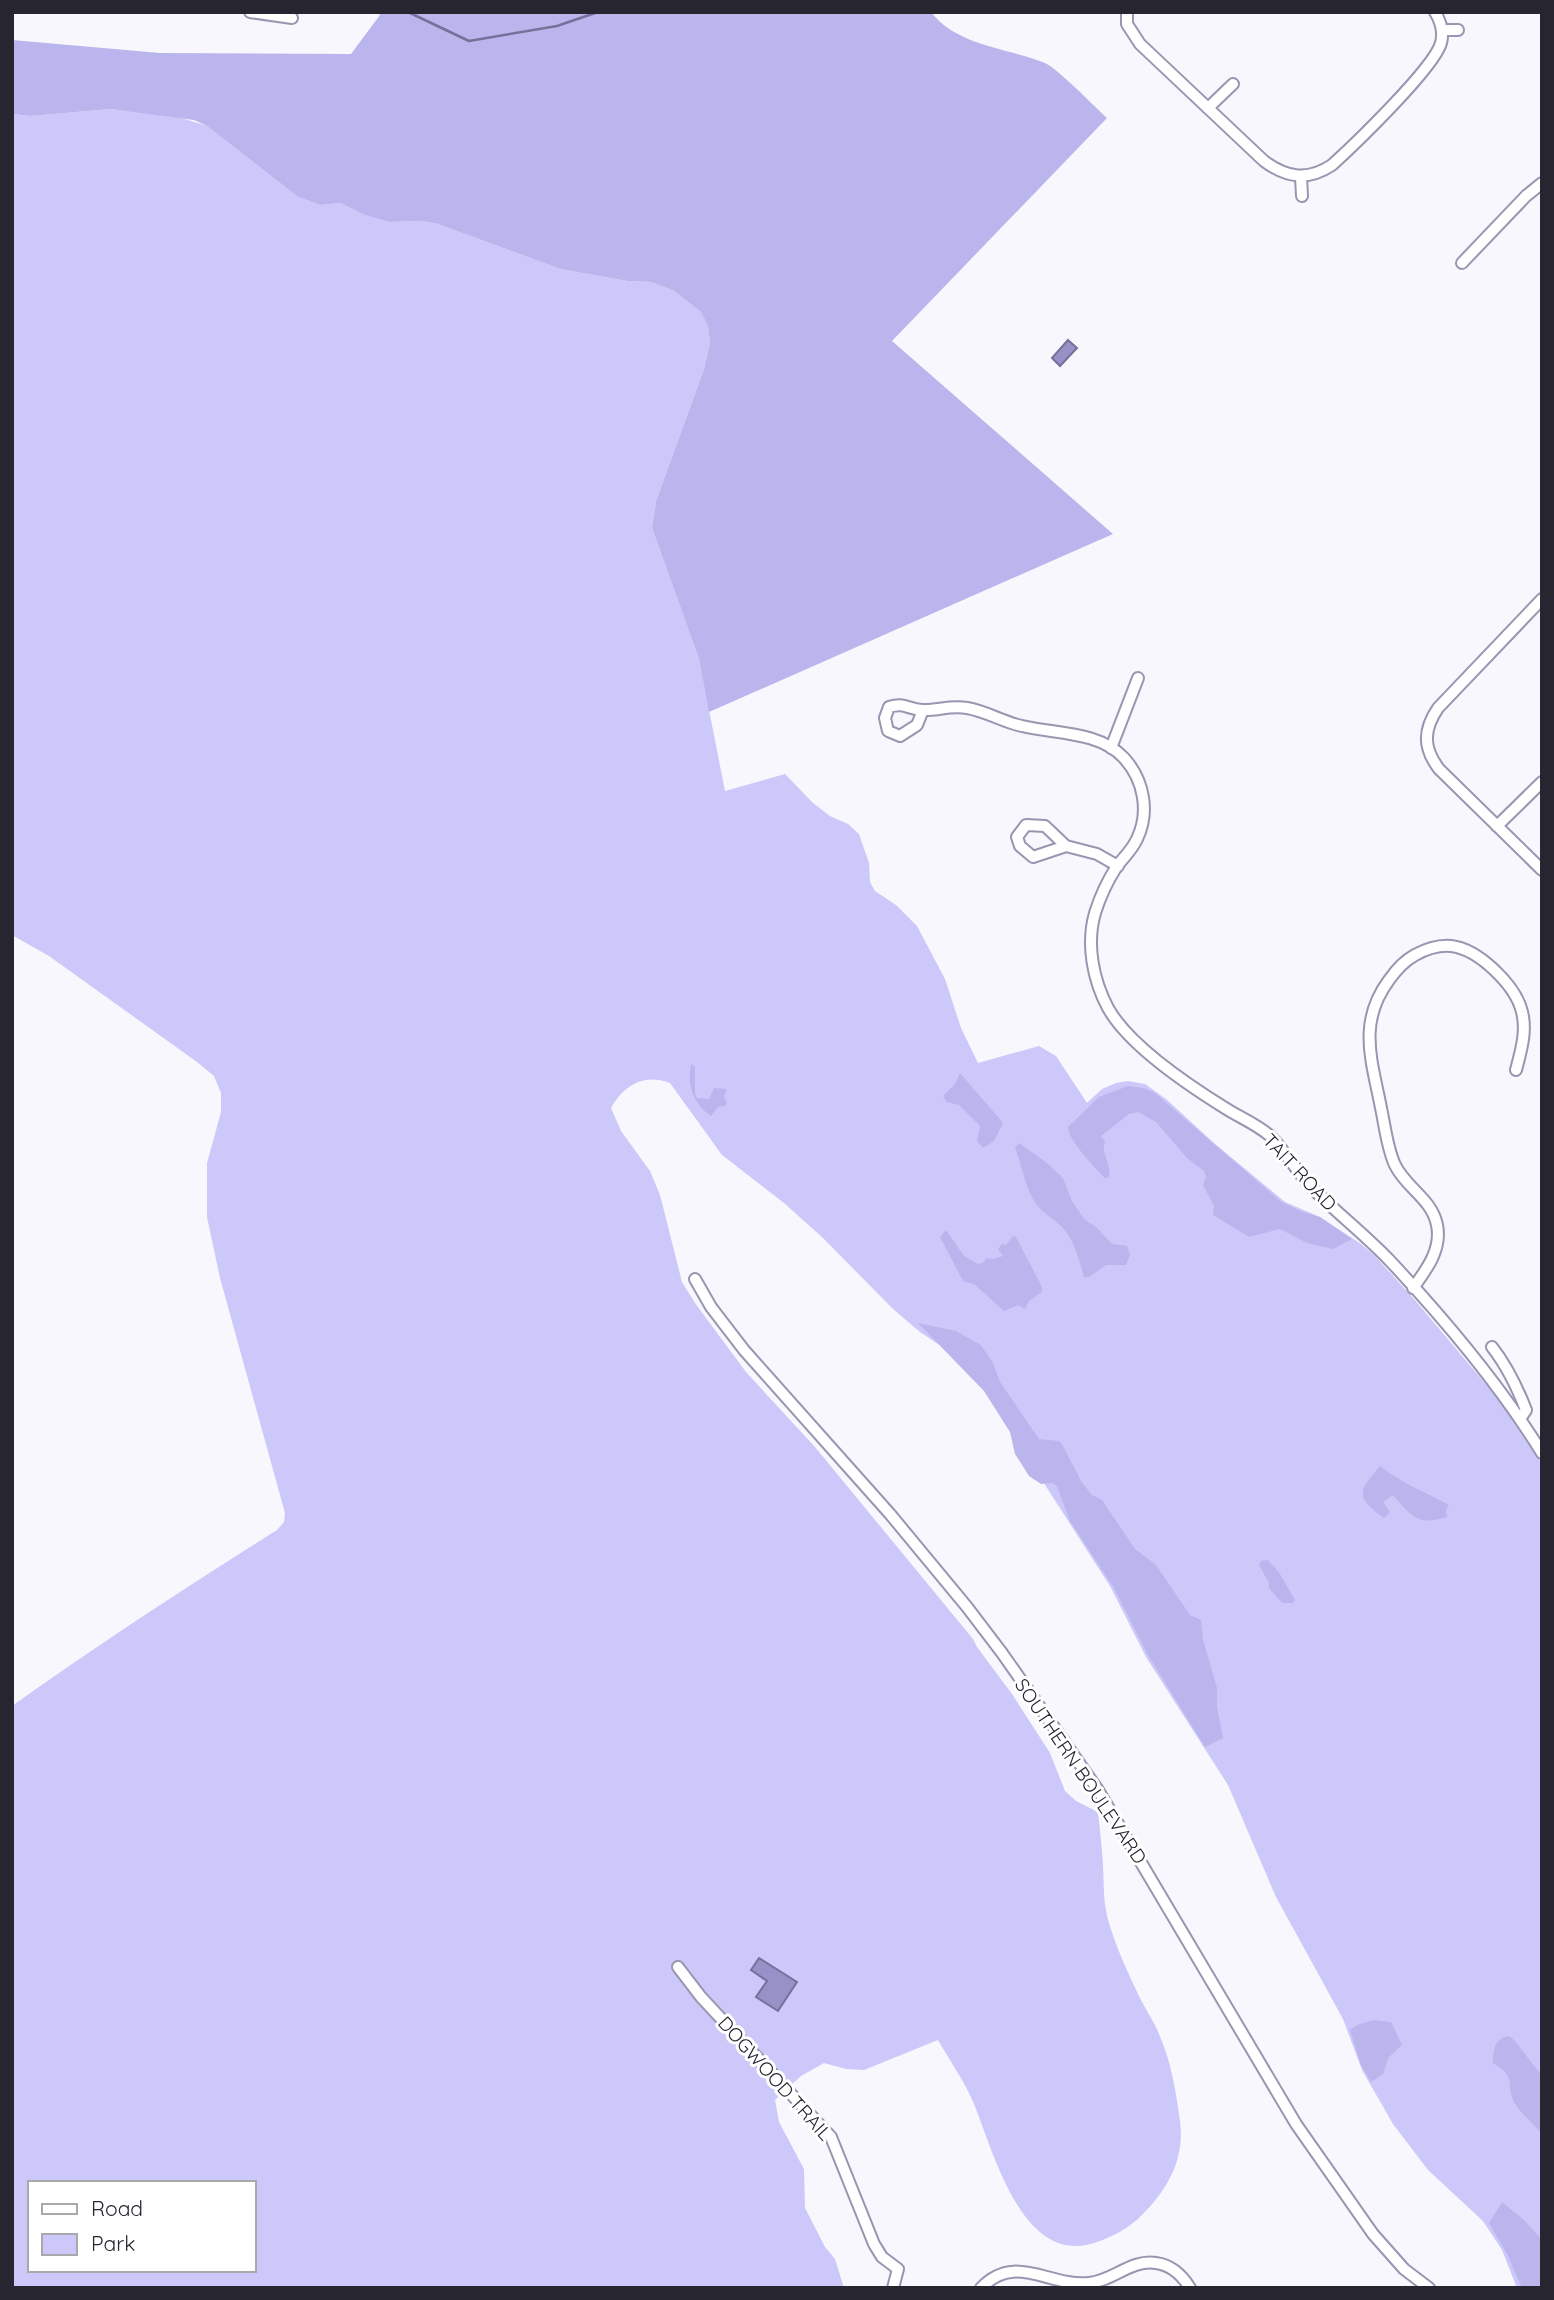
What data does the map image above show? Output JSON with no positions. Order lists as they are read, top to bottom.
{
  "streets": {
    "street": ["TAIT ROAD", "SOUTHERN BOULEVARD", "DOGWOOD TRAIL"]
  },
  "legend": ["Road", "Park"]
}
